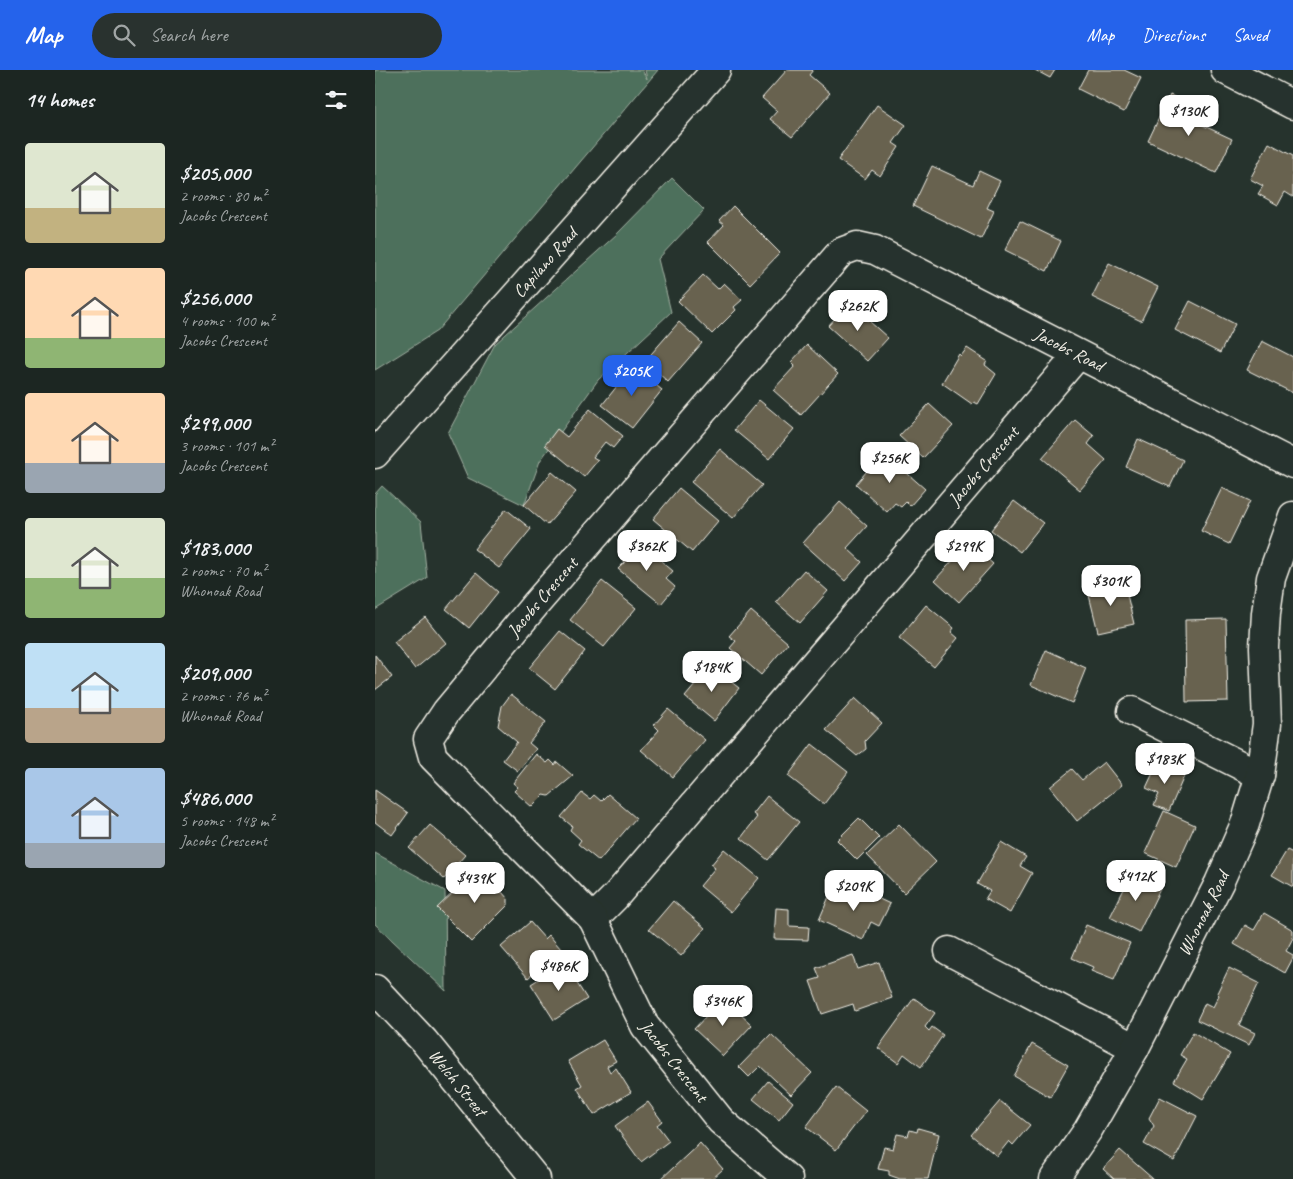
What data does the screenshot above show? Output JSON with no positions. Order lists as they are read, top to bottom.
{
  "streets": {
    "street": [
      "Capilano Road",
      "Jacobs Road",
      "Jacobs Crescent",
      "Whonoak Road",
      "Welch Street"
    ]
  },
  "crossings": [
    ["Jacobs Road", "Jacobs Crescent"]
  ],
  "page": {
    "header": "Map",
    "search": "Search here",
    "nav": ["Map", "Directions", "Saved"],
    "heading": "14 homes",
    "price": [
      "$130K",
      "$262K",
      "$205K",
      "$256K",
      "$362K",
      "$299K",
      "$301K",
      "$184K",
      "$183K",
      "$412K",
      "$439K",
      "$209K",
      "$486K",
      "$346K"
    ],
    "list": [
      {
        "name": "$205,000",
        "note": "2 rooms · 80 m² · Jacobs Crescent"
      },
      {
        "name": "$256,000",
        "note": "4 rooms · 100 m² · Jacobs Crescent"
      },
      {
        "name": "$299,000",
        "note": "3 rooms · 101 m² · Jacobs Crescent"
      },
      {
        "name": "$183,000",
        "note": "2 rooms · 70 m² · Whonoak Road"
      },
      {
        "name": "$209,000",
        "note": "2 rooms · 76 m² · Whonoak Road"
      },
      {
        "name": "$486,000",
        "note": "5 rooms · 148 m² · Jacobs Crescent"
      }
    ]
  }
}
